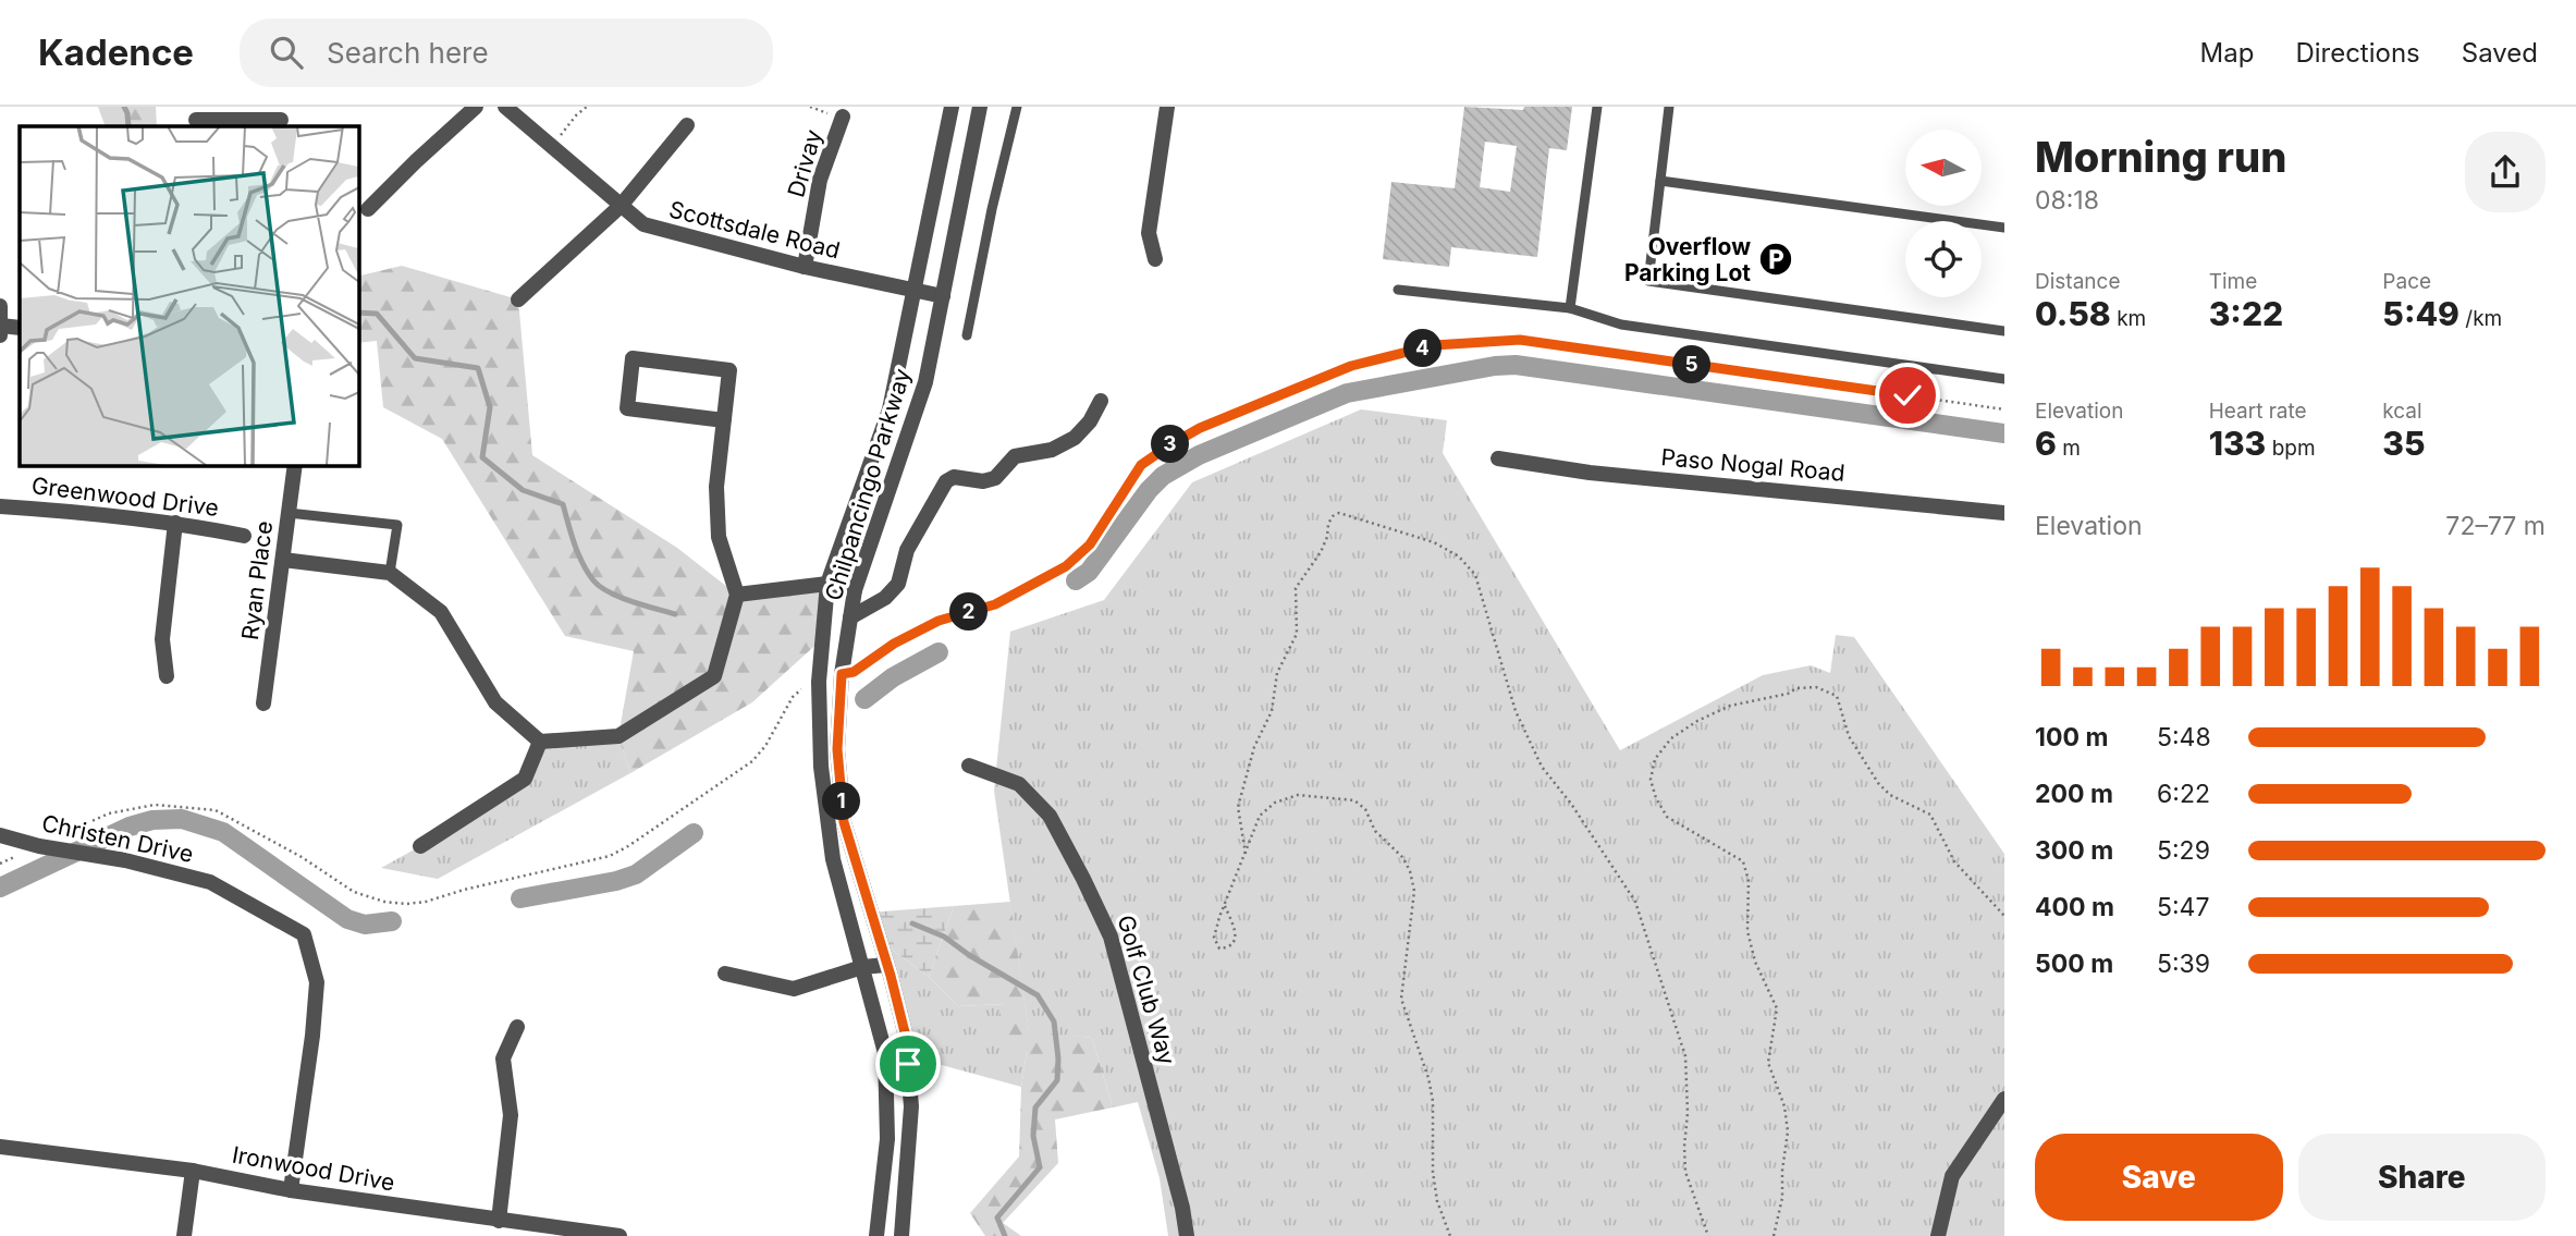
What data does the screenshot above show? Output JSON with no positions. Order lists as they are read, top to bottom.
{
  "streets": {
    "street": [
      "Drivay",
      "Scottsdale Road",
      "Paso Nogal Road",
      "Chilpancingo Parkway",
      "Greenwood Drive",
      "Ryan Place",
      "Christen Drive",
      "Golf Club Way",
      "Ironwood Drive"
    ]
  },
  "crossings": [
    ["Drivay", "Scottsdale Road"],
    ["Scottsdale Road", "Chilpancingo Parkway"],
    ["Christen Drive", "Ironwood Drive"]
  ],
  "places": {
    "parking": ["Overflow Parking Lot"]
  },
  "north": "left",
  "page": {
    "header": "Kadence",
    "search": "Search here",
    "nav": ["Map", "Directions", "Saved"],
    "heading": ["Morning run", "08:18"],
    "stats": [
      ["Distance", "0.58 km"],
      ["Time", "3:22"],
      ["Pace", "5:49 /km"],
      ["Elevation", "6 m"],
      ["Heart rate", "133 bpm"],
      ["kcal", "35"]
    ],
    "pins": [
      "4",
      "5",
      "3",
      "2",
      "1"
    ],
    "chart": ["Elevation", "72–77 m"],
    "list": [
      {
        "name": "100 m",
        "note": "5:48"
      },
      {
        "name": "200 m",
        "note": "6:22"
      },
      {
        "name": "300 m",
        "note": "5:29"
      },
      {
        "name": "400 m",
        "note": "5:47"
      },
      {
        "name": "500 m",
        "note": "5:39"
      }
    ],
    "buttons": ["Save", "Share"]
  }
}
